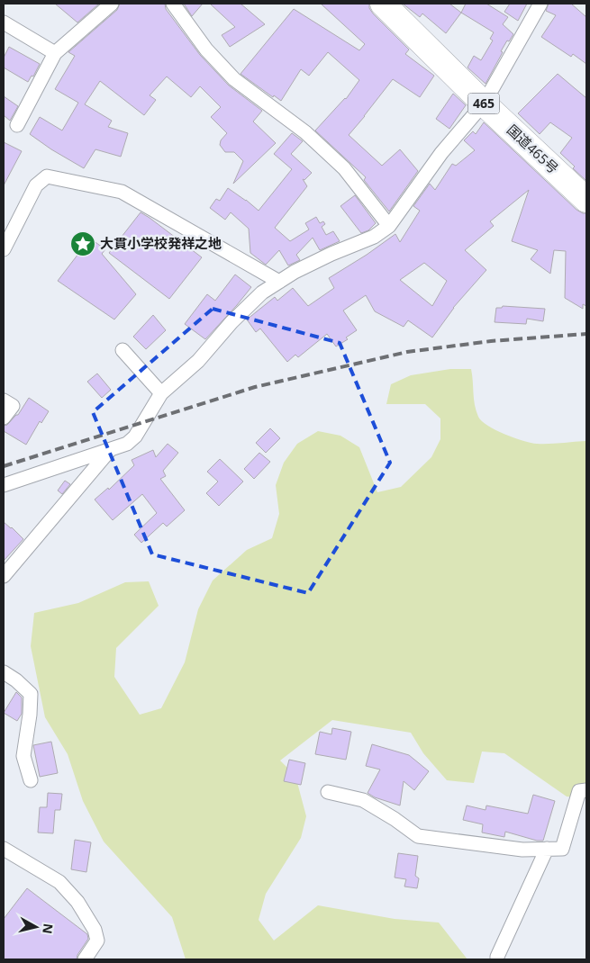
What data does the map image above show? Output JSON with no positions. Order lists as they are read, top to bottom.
{
  "streets": {
    "highway": ["465", "国道465号"]
  },
  "places": {
    "place": ["大貫小学校発祥之地"]
  },
  "north": "right"
}
